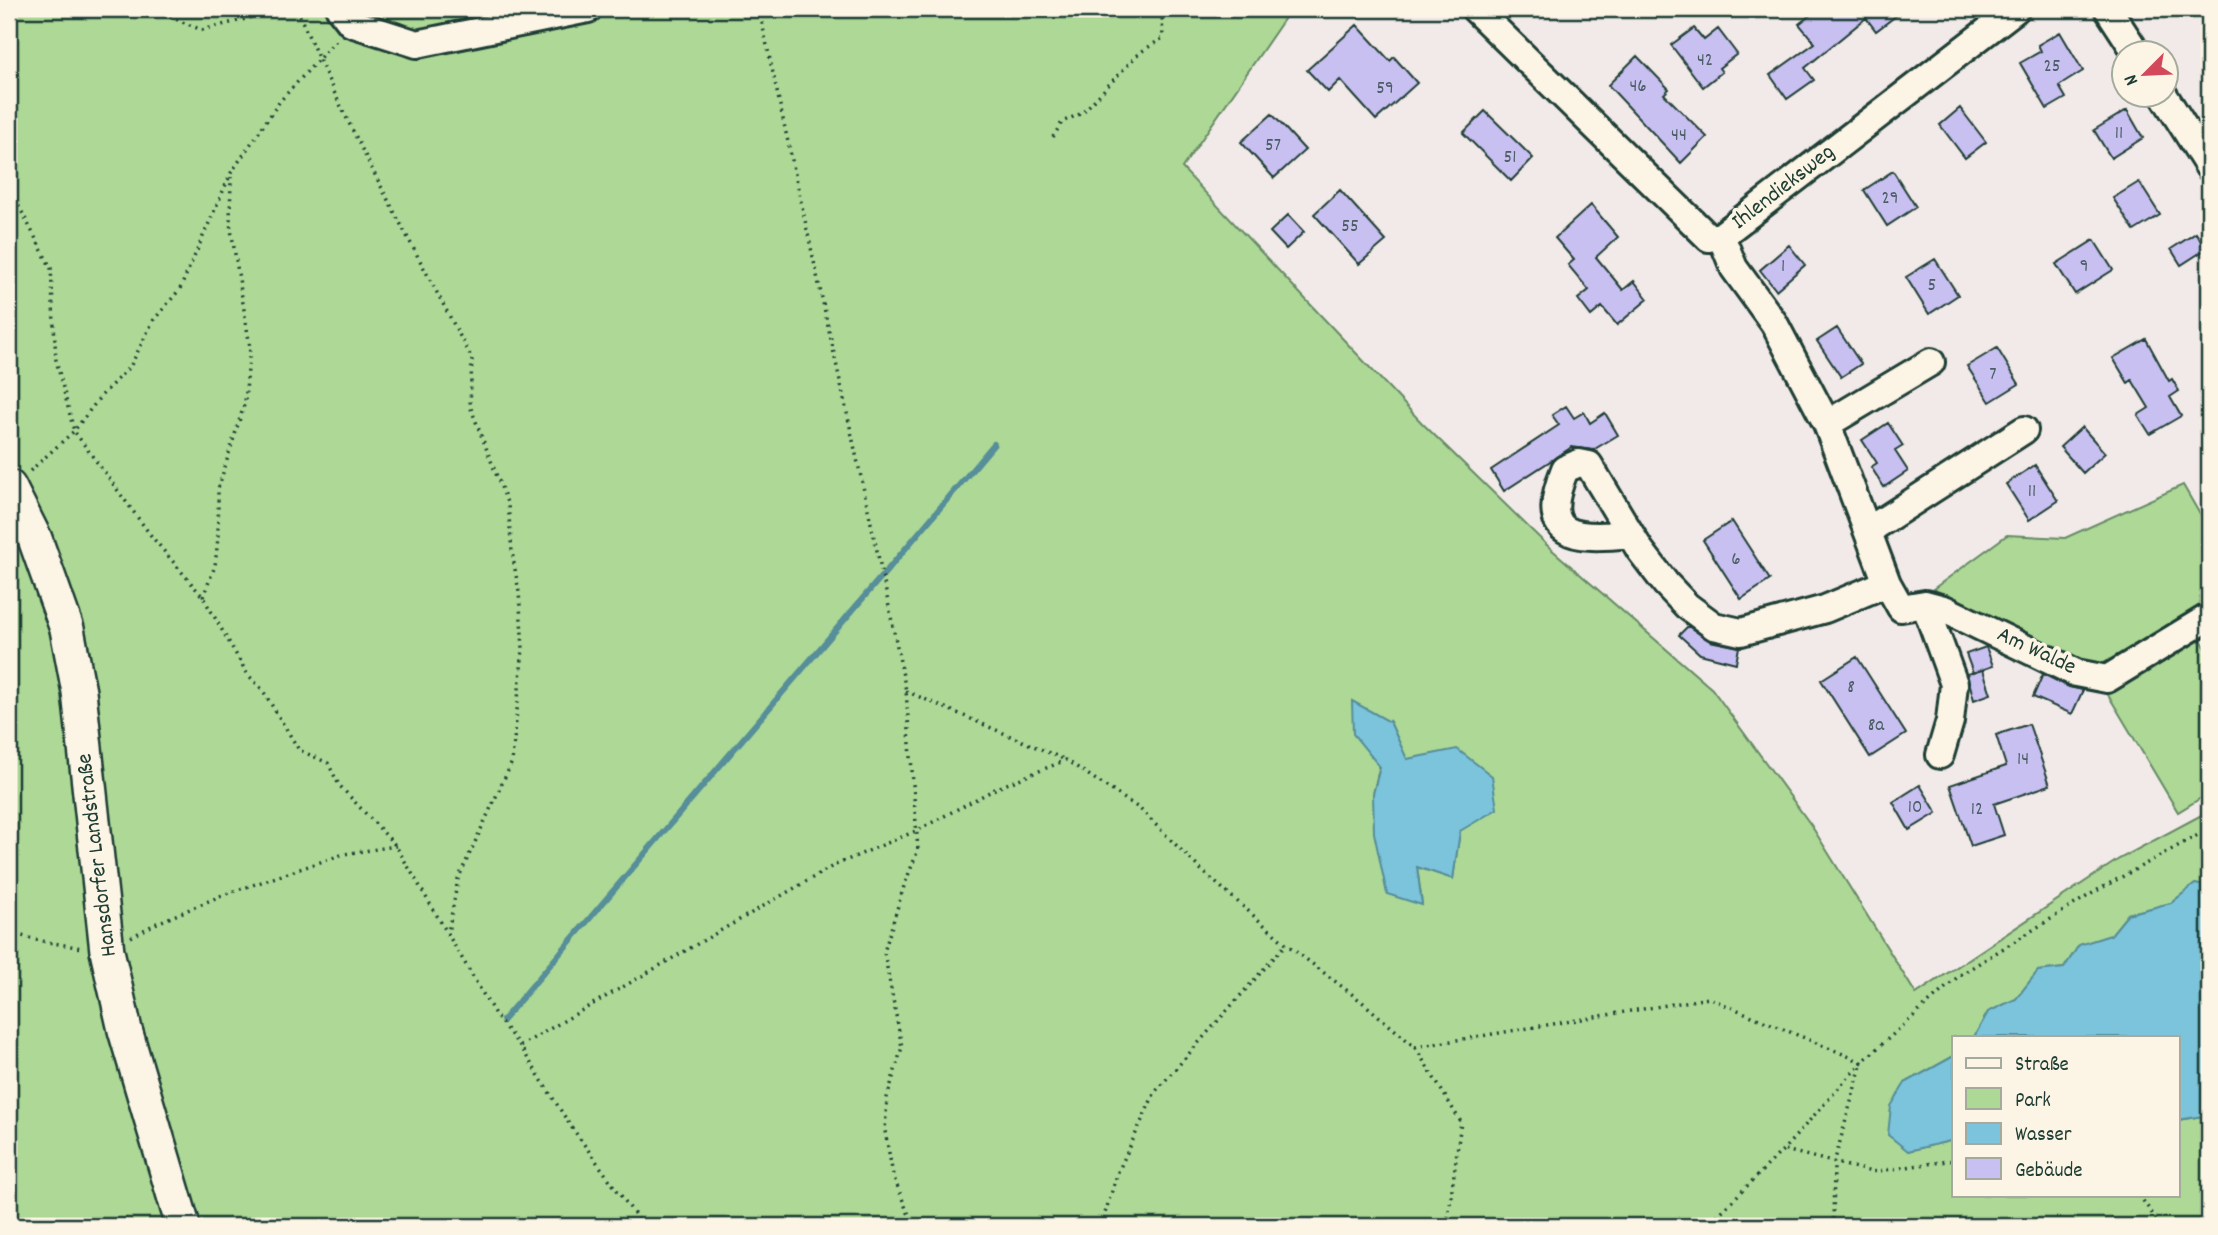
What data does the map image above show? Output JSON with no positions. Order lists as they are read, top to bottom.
{
  "streets": {
    "main road": ["Hansdorfer Landstraße"],
    "street": ["Ihlendieksweg", "Am Walde"]
  },
  "crossings": [
    ["Ihlendieksweg", "Am Walde"]
  ],
  "house_numbers": [
    "42",
    "25",
    "46",
    "59",
    "11",
    "44",
    "57",
    "51",
    "29",
    "55",
    "1",
    "9",
    "5",
    "7",
    "11",
    "6",
    "8",
    "8a",
    "14",
    "10",
    "12"
  ],
  "legend": [
    "Straße",
    "Park",
    "Wasser",
    "Gebäude"
  ],
  "north": "bottom left"
}
